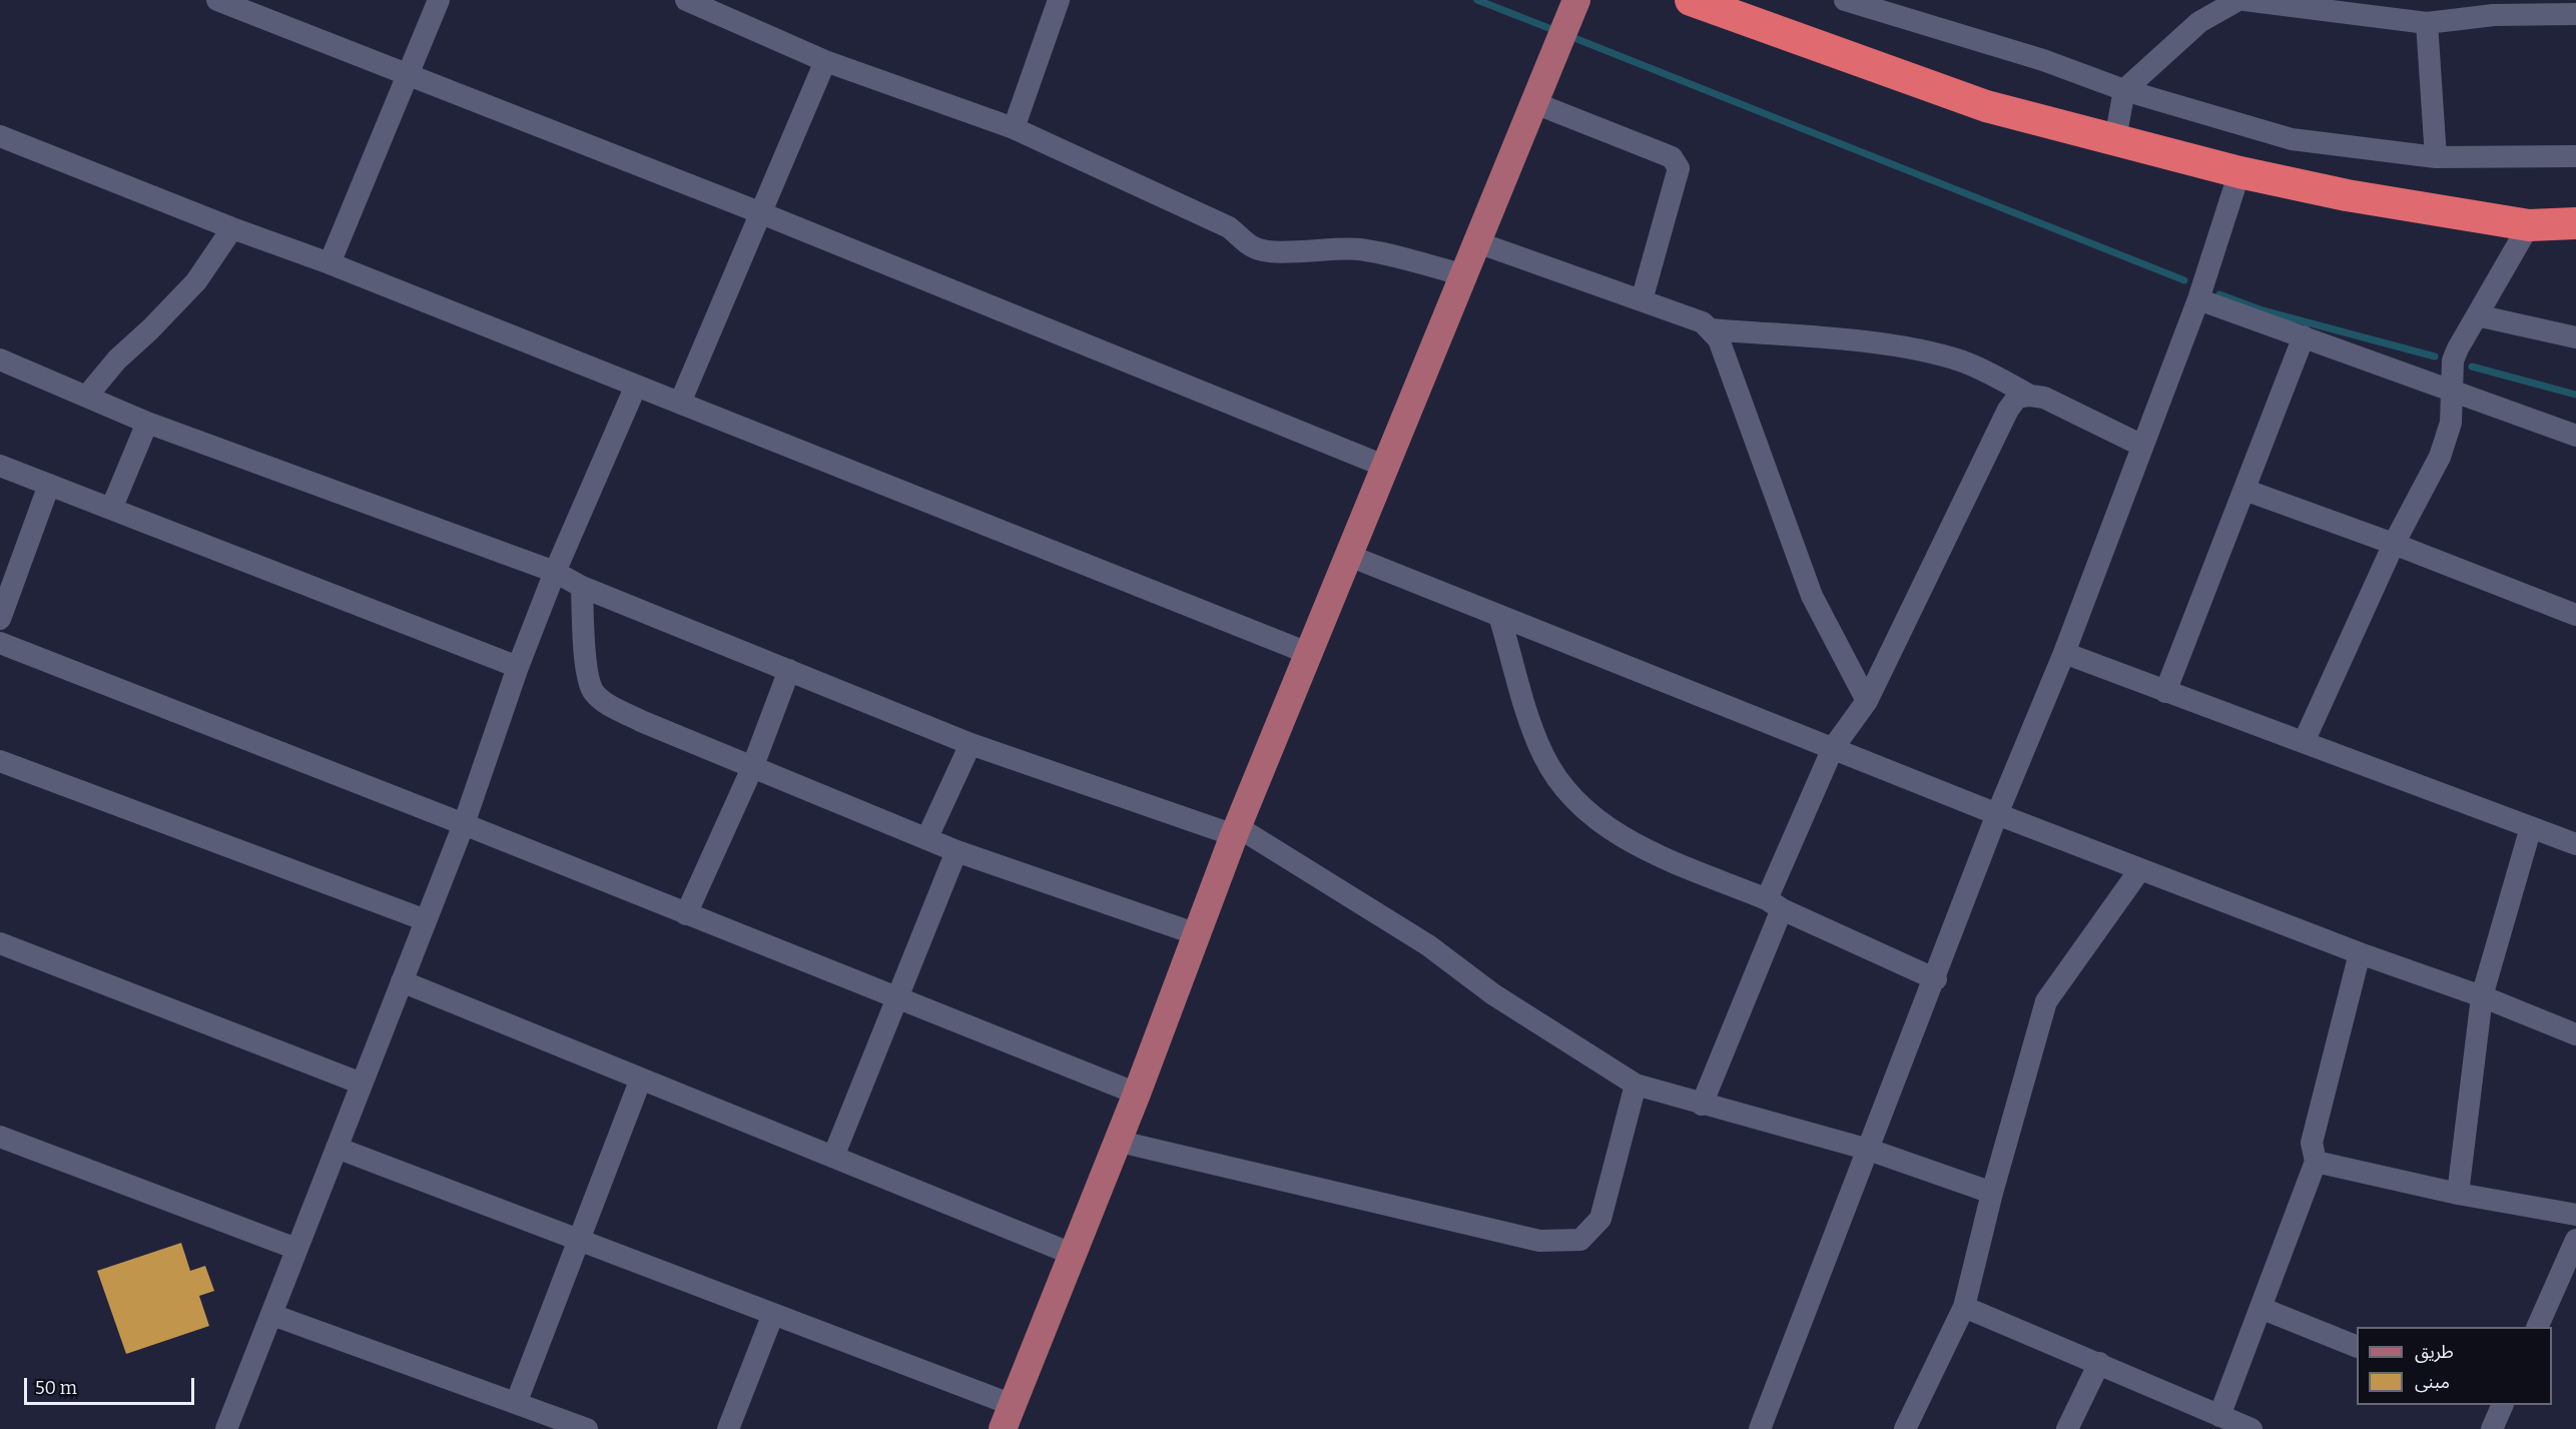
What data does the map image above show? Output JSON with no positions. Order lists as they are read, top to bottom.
{
  "legend": ["طريق", "مبنى"],
  "scale_bar": "50 m"
}
